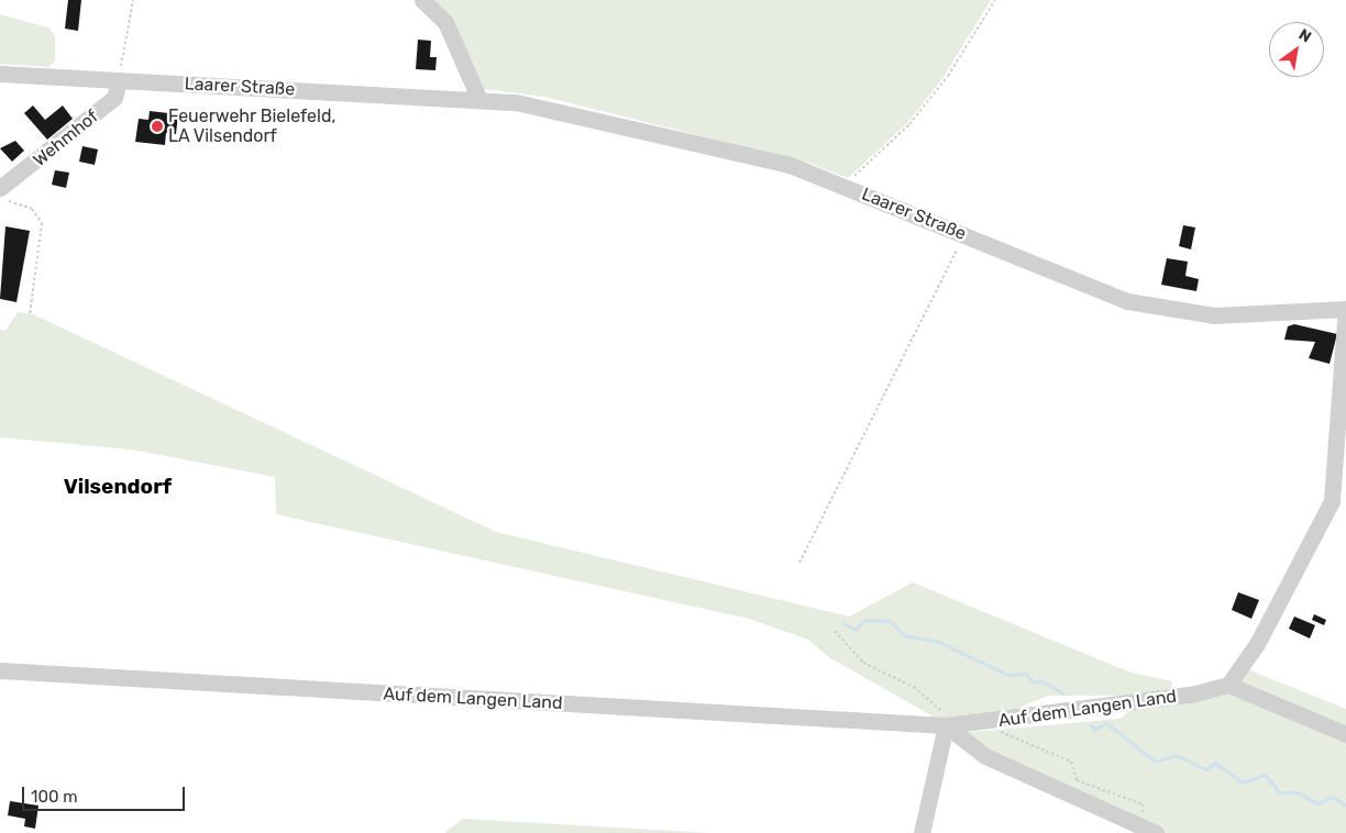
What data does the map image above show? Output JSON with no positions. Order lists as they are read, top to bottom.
{
  "streets": {
    "street": ["Laarer Straße", "Wehmhof", "Auf dem Langen Land"]
  },
  "crossings": [
    ["Laarer Straße", "Wehmhof"]
  ],
  "districts": ["Vilsendorf"],
  "places": ["Feuerwehr Bielefeld, LA Vilsendorf"],
  "scale_bar": "100 m",
  "north": "top right"
}
